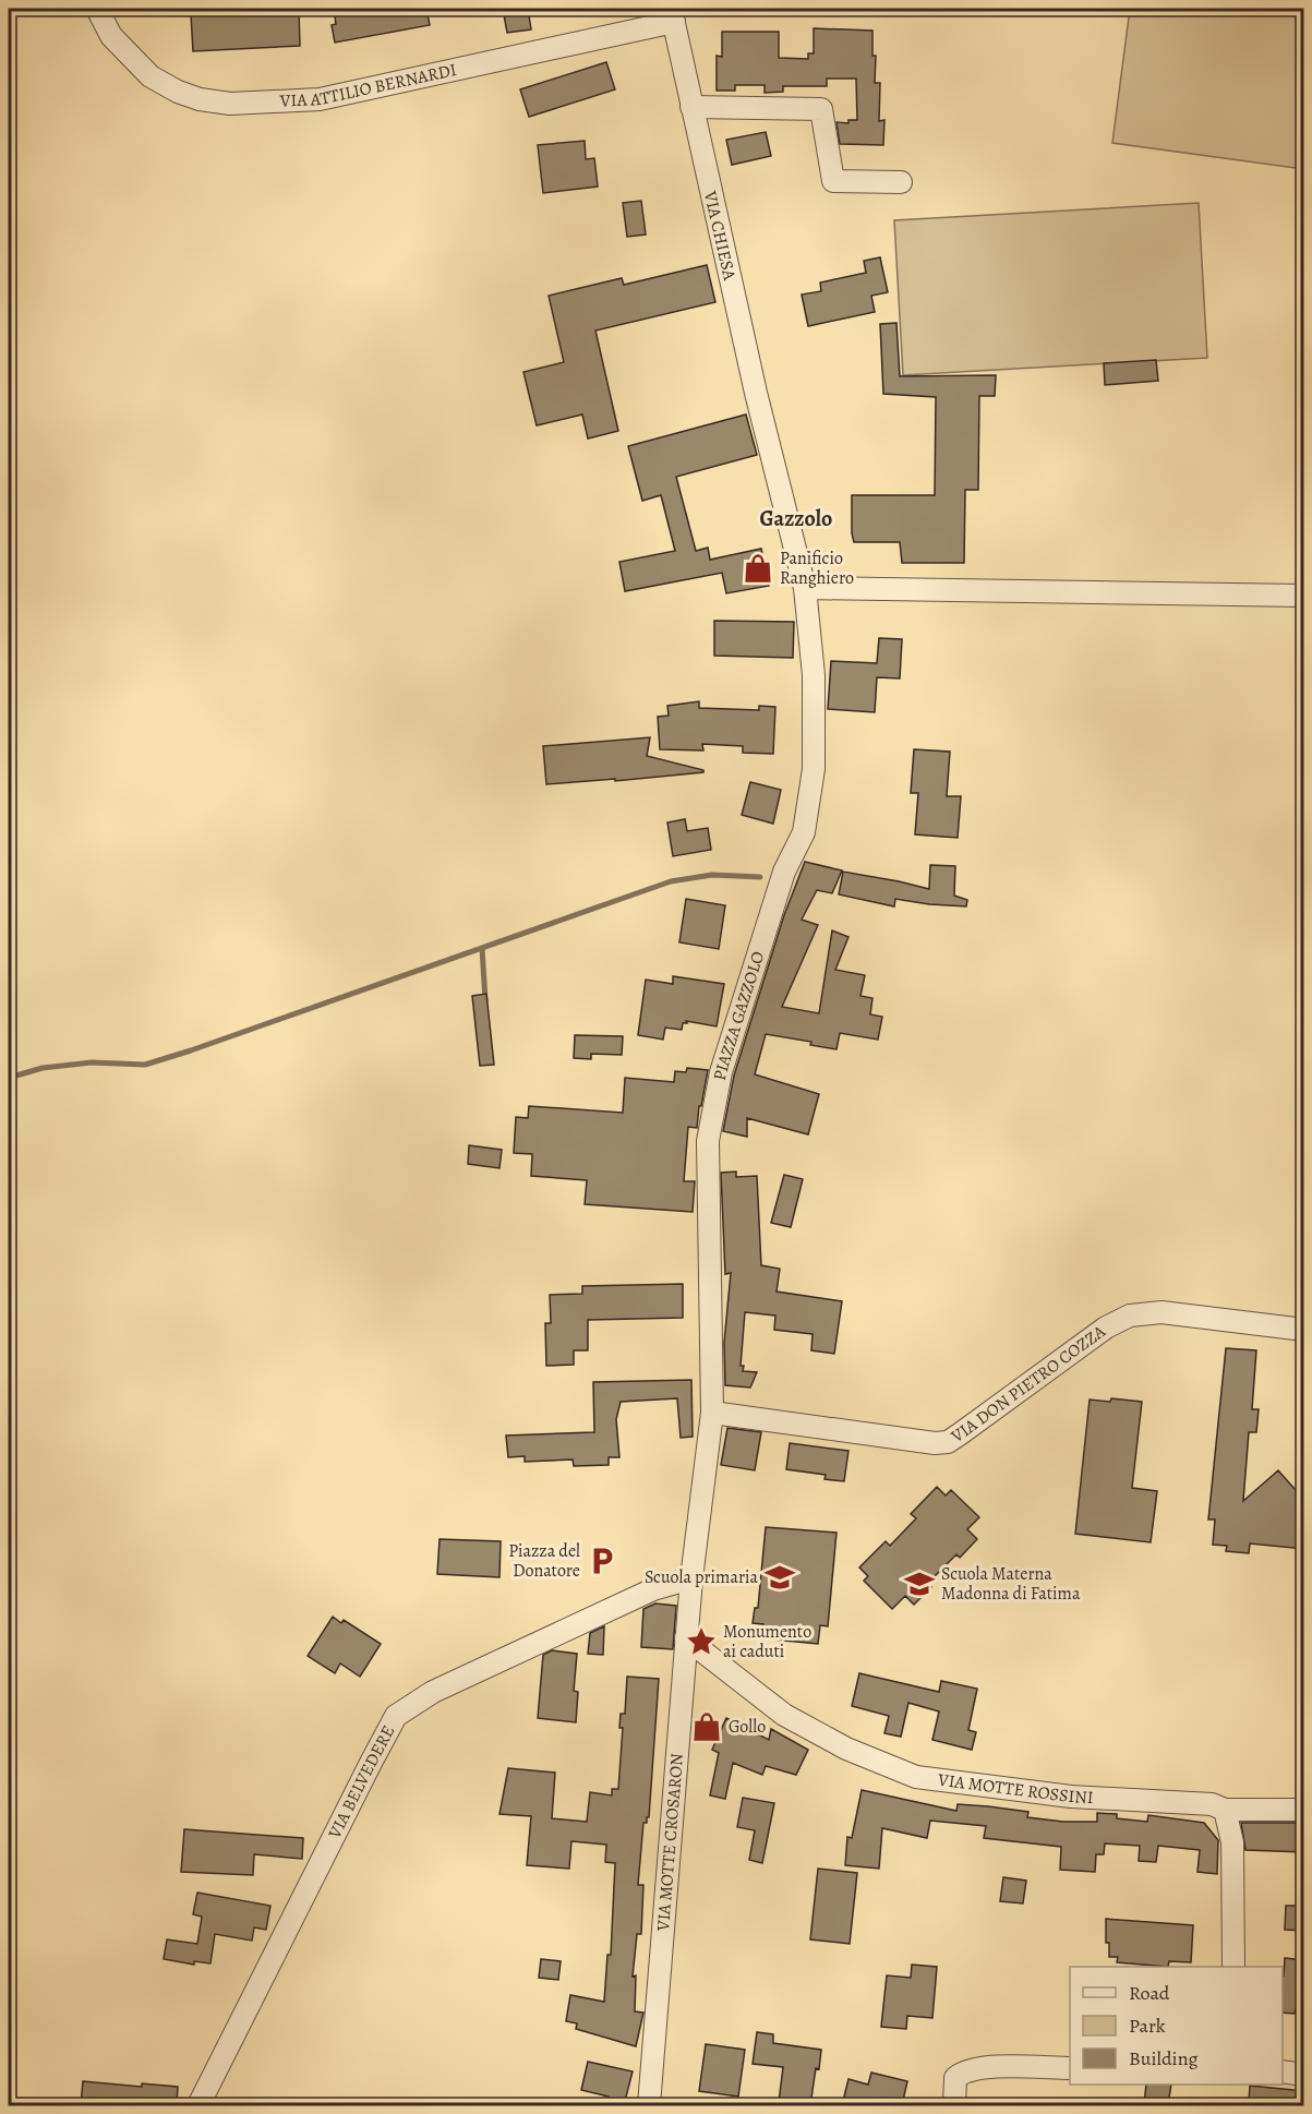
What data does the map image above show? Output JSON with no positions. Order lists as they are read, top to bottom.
{
  "streets": {
    "street": [
      "VIA ATTILIO BERNARDI",
      "VIA CHIESA",
      "PIAZZA GAZZOLO",
      "VIA DON PIETRO COZZA",
      "VIA BELVEDERE",
      "VIA MOTTE ROSSINI",
      "VIA MOTTE CROSARON"
    ]
  },
  "crossings": [
    ["VIA ATTILIO BERNARDI", "VIA CHIESA"],
    ["VIA CHIESA", "PIAZZA GAZZOLO"],
    ["PIAZZA GAZZOLO", "VIA DON PIETRO COZZA"],
    ["PIAZZA GAZZOLO", "VIA BELVEDERE"],
    ["PIAZZA GAZZOLO", "VIA MOTTE CROSARON"],
    ["VIA BELVEDERE", "VIA MOTTE CROSARON"],
    ["VIA MOTTE ROSSINI", "VIA MOTTE CROSARON"]
  ],
  "districts": ["Gazzolo"],
  "places": {
    "shop": ["Panificio Ranghiero", "Gollo"],
    "parking": ["Piazza del Donatore"],
    "school or university": ["Scuola primaria", "Scuola Materna Madonna di Fatima"],
    "place": ["Monumento ai caduti"]
  },
  "legend": ["Road", "Park", "Building"]
}
